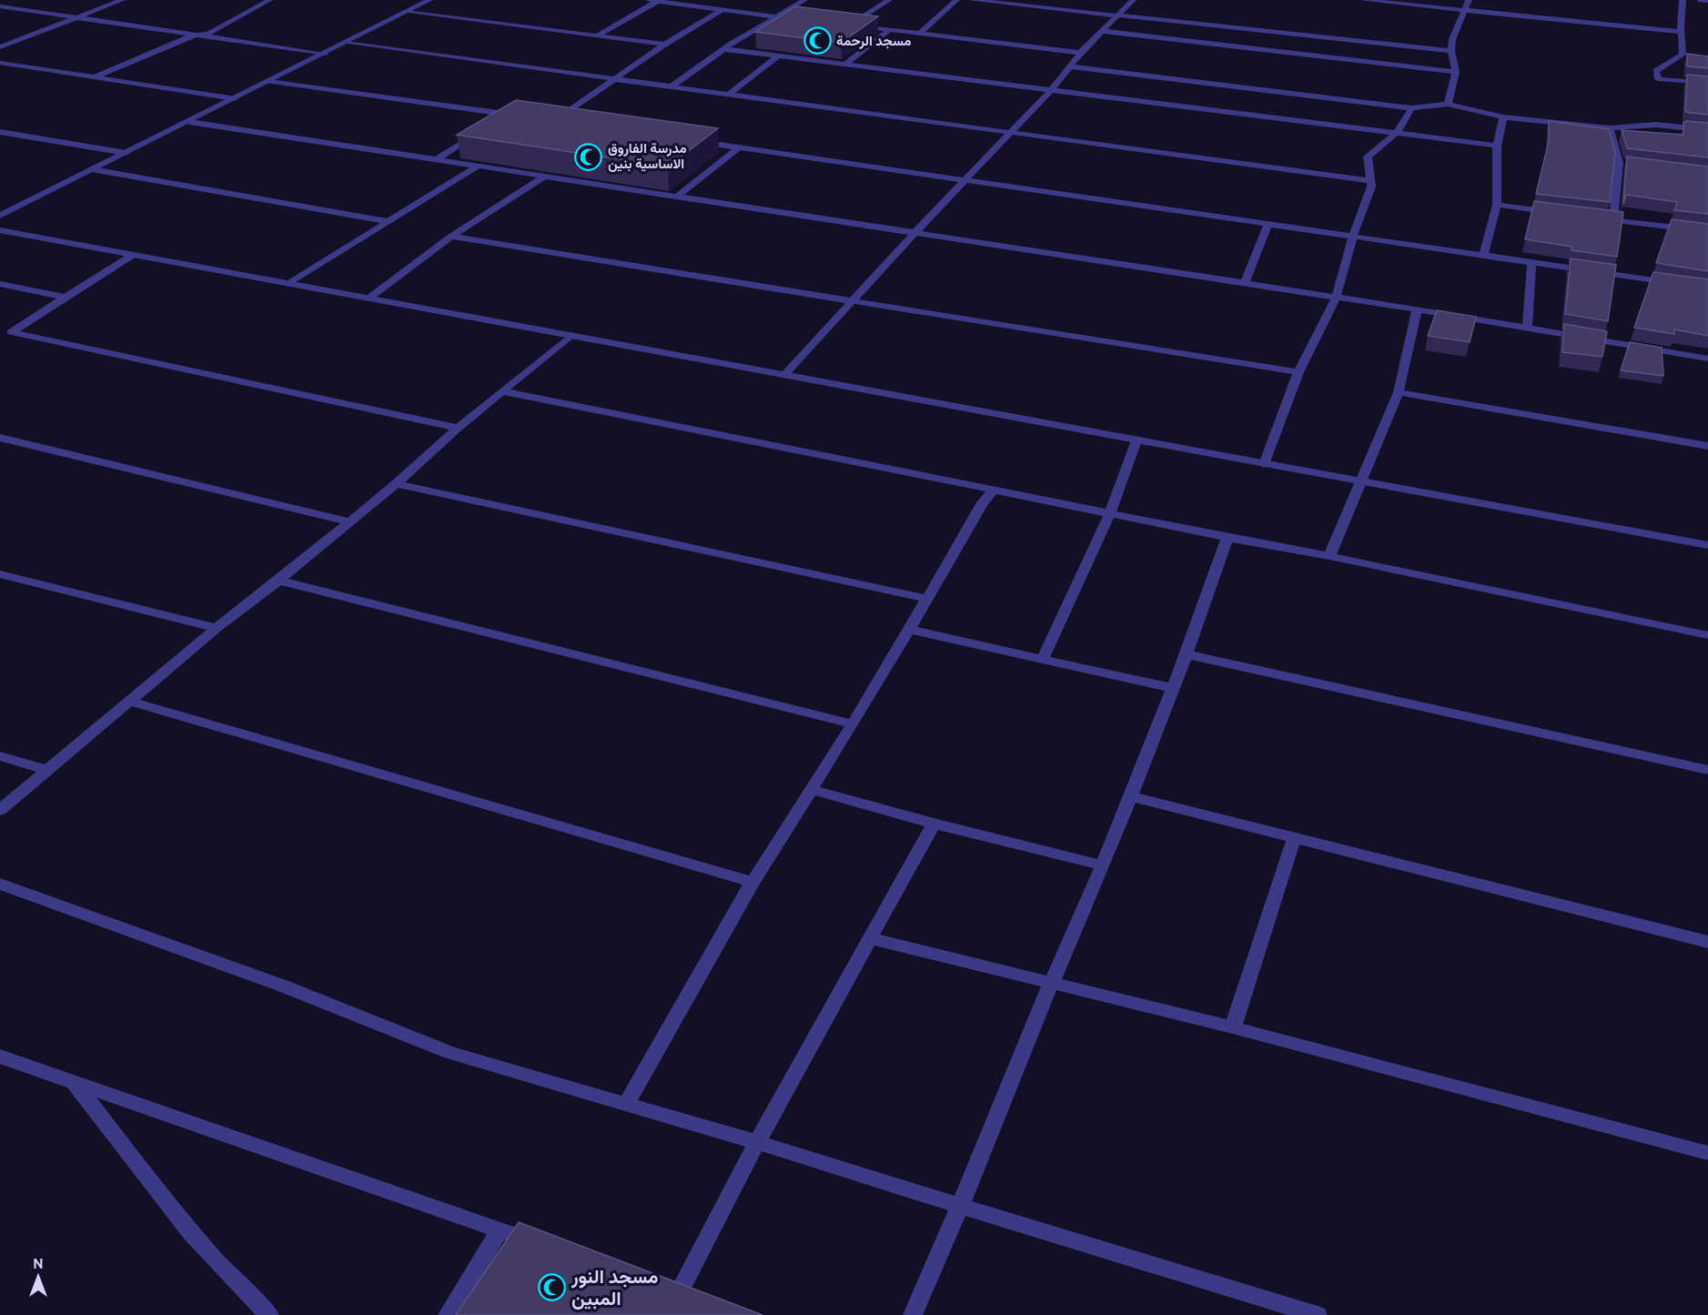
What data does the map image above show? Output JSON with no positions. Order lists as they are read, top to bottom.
{
  "places": {
    "mosque": ["مسجد الرحمة", "مدرسة الفاروق الاساسية بنين", "مسجد النور المبين"]
  },
  "north": "top"
}
